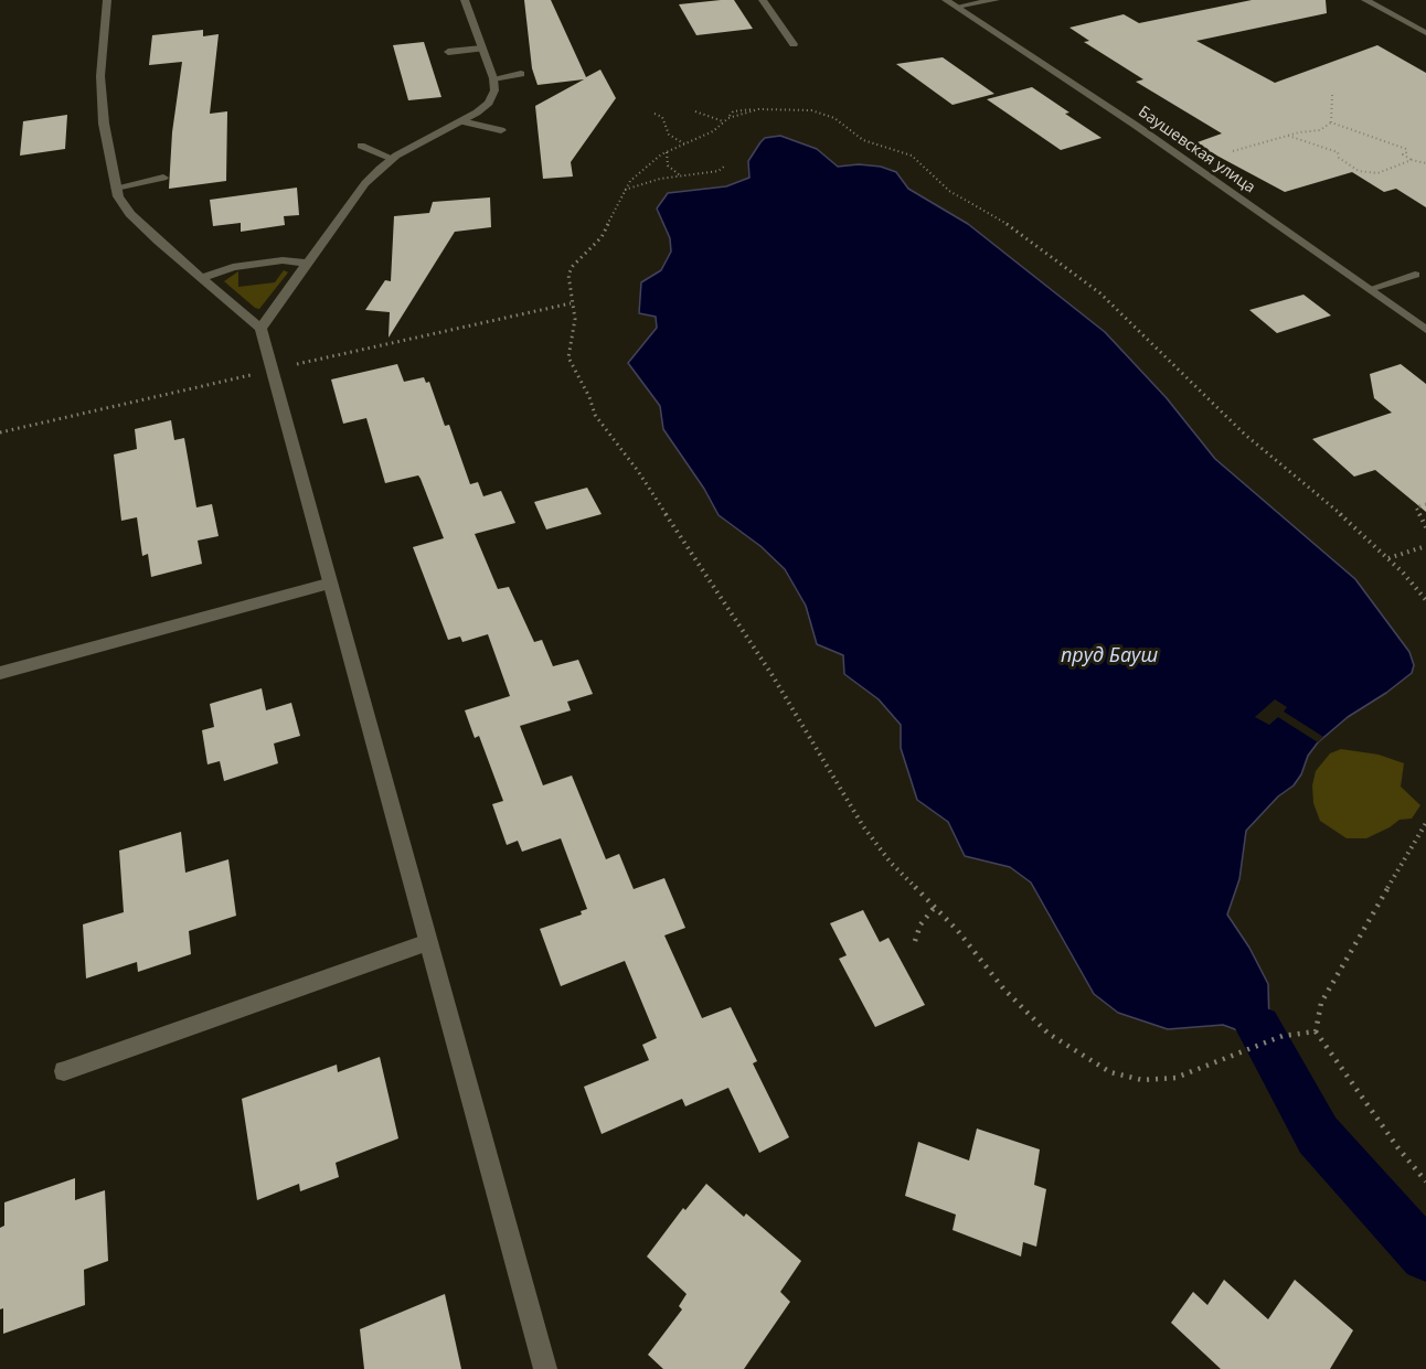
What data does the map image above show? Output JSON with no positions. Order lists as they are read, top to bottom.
{
  "streets": {
    "street": ["Баушевская улица"]
  },
  "water": ["пруд Бауш"]
}
